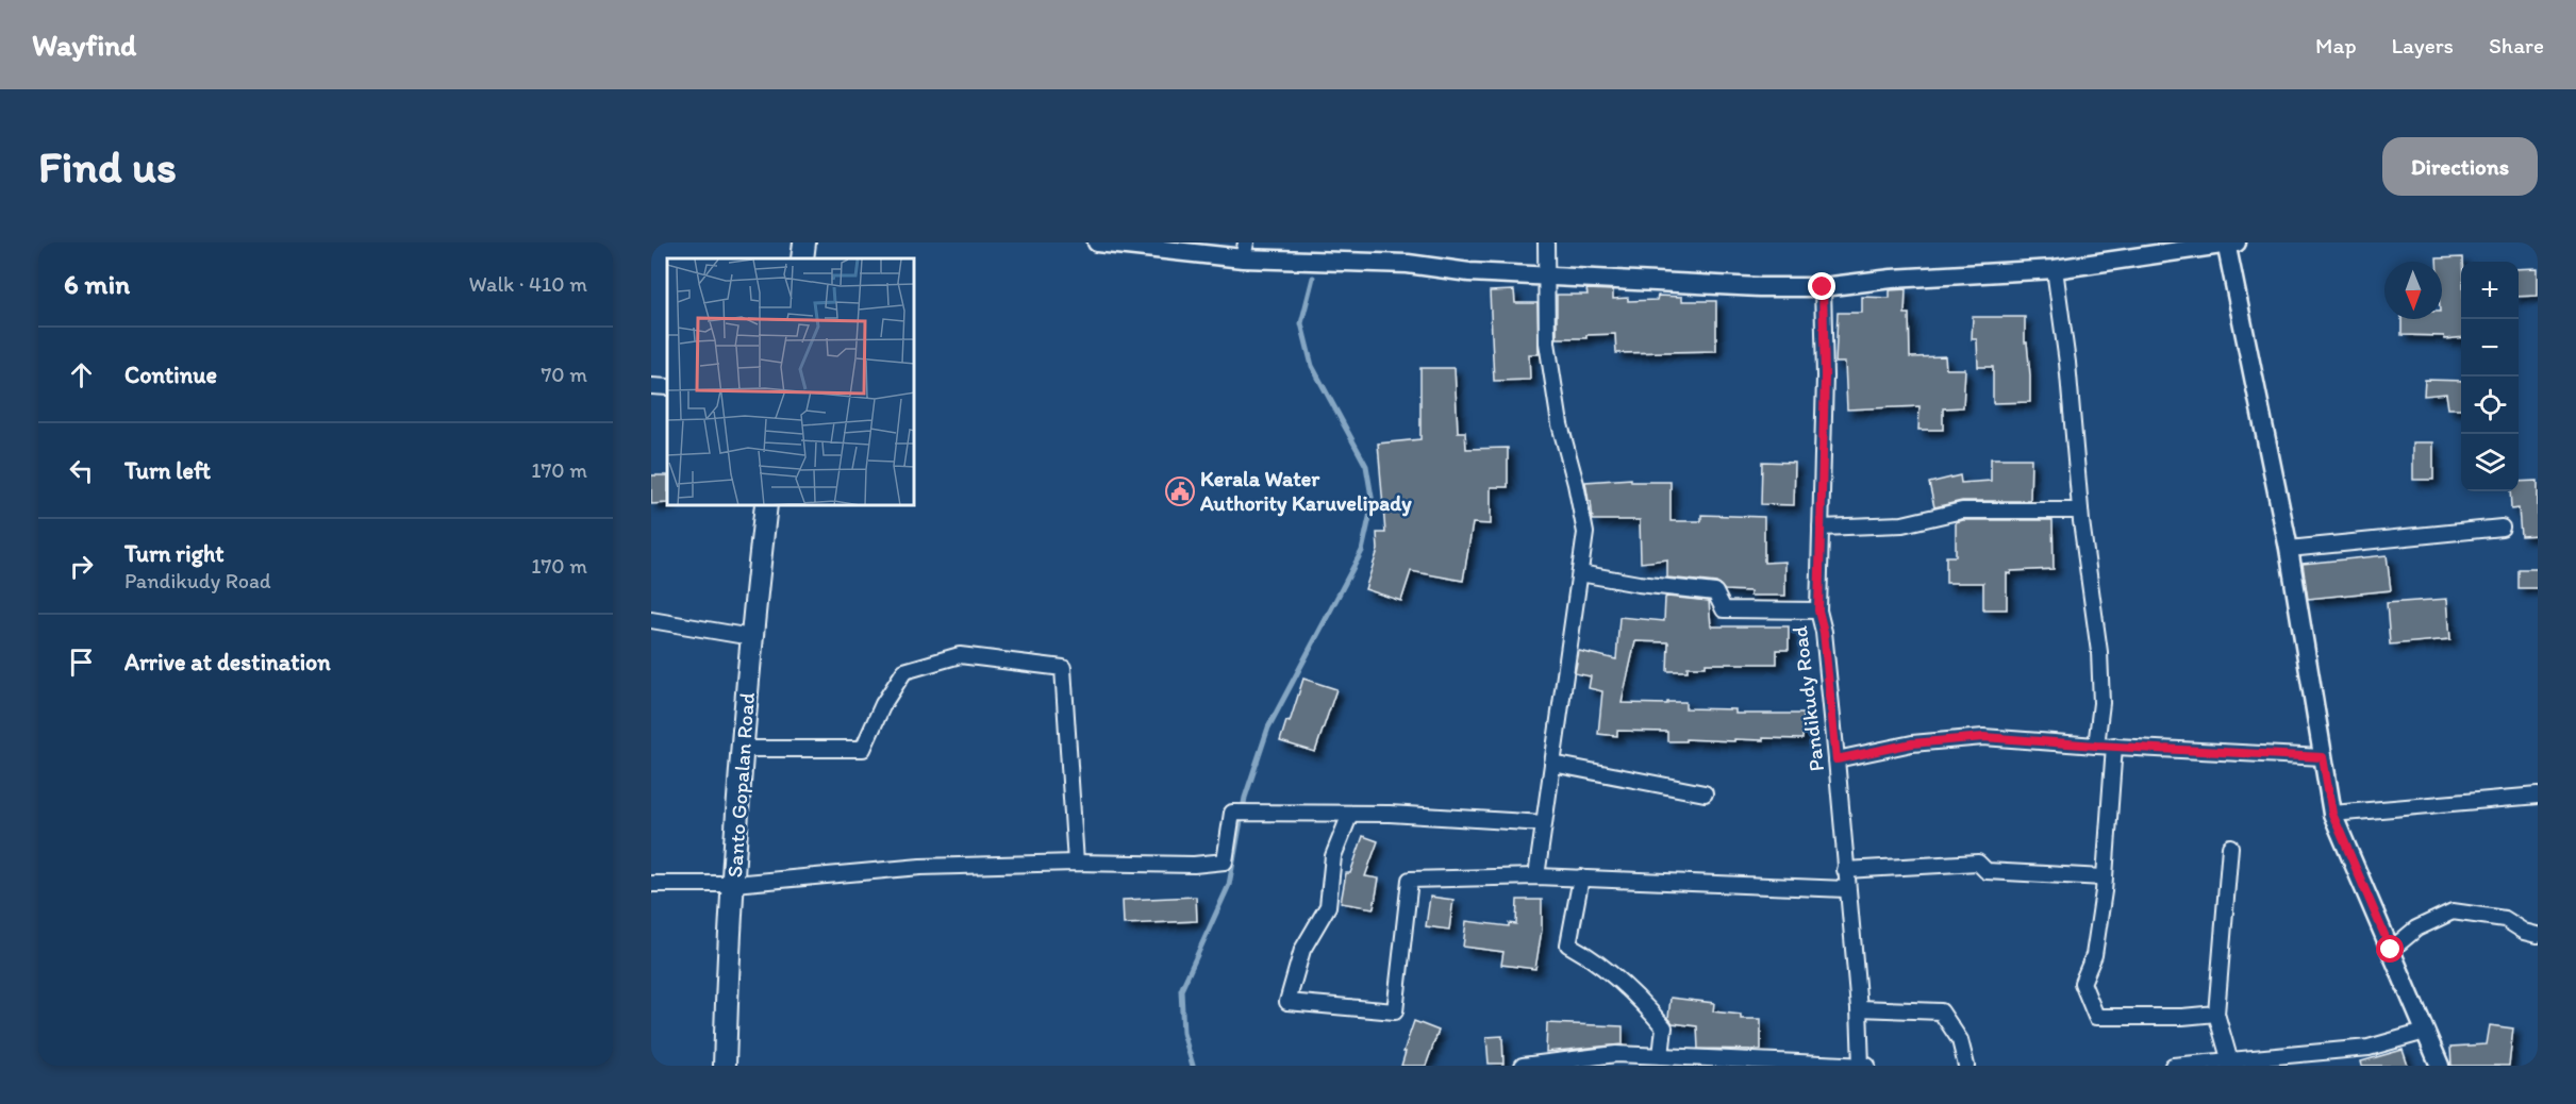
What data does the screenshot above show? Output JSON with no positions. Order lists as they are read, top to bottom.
{
  "streets": {
    "main road": ["Santo Gopalan Road"],
    "street": ["Pandikudy Road"]
  },
  "places": {
    "public building": ["Kerala Water Authority Karuvelipady"]
  },
  "north": "bottom",
  "page": {
    "header": "Wayfind",
    "nav": ["Map", "Layers", "Share"],
    "buttons": "Directions",
    "title": "Find us",
    "heading": ["6 min", "Walk · 410 m"],
    "map_buttons": ["+", "−"],
    "list": [
      ["Continue", "70 m"],
      ["Turn left", "170 m"],
      ["Turn right", "Pandikudy Road", "170 m"],
      "Arrive at destination"
    ]
  }
}
